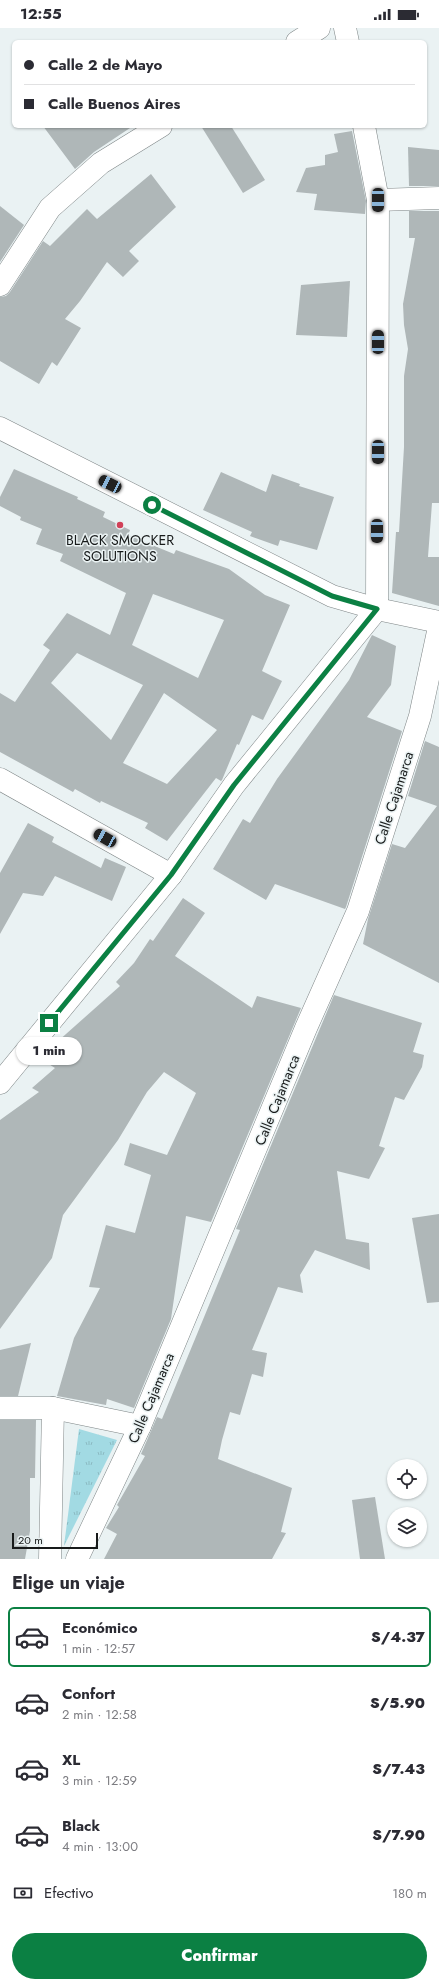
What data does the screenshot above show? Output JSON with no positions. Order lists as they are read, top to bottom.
{
  "streets": {
    "street": ["Calle Cajamarca"]
  },
  "places": ["BLACK SMOCKER SOLUTIONS"],
  "scale_bar": "20 m",
  "page": {
    "status": "12:55",
    "banner": ["Calle 2 de Mayo", "Calle Buenos Aires"],
    "bubble": "1 min",
    "scale": "20 m",
    "heading": "Elige un viaje",
    "list": [
      {
        "name": "Económico",
        "note": "1 min · 12:57",
        "value": "S/4.37"
      },
      {
        "name": "Confort",
        "note": "2 min · 12:58",
        "value": "S/5.90"
      },
      {
        "name": "XL",
        "note": "3 min · 12:59",
        "value": "S/7.43"
      },
      {
        "name": "Black",
        "note": "4 min · 13:00",
        "value": "S/7.90"
      }
    ],
    "pay": ["Efectivo", "180 m"],
    "buttons": "Confirmar"
  }
}
